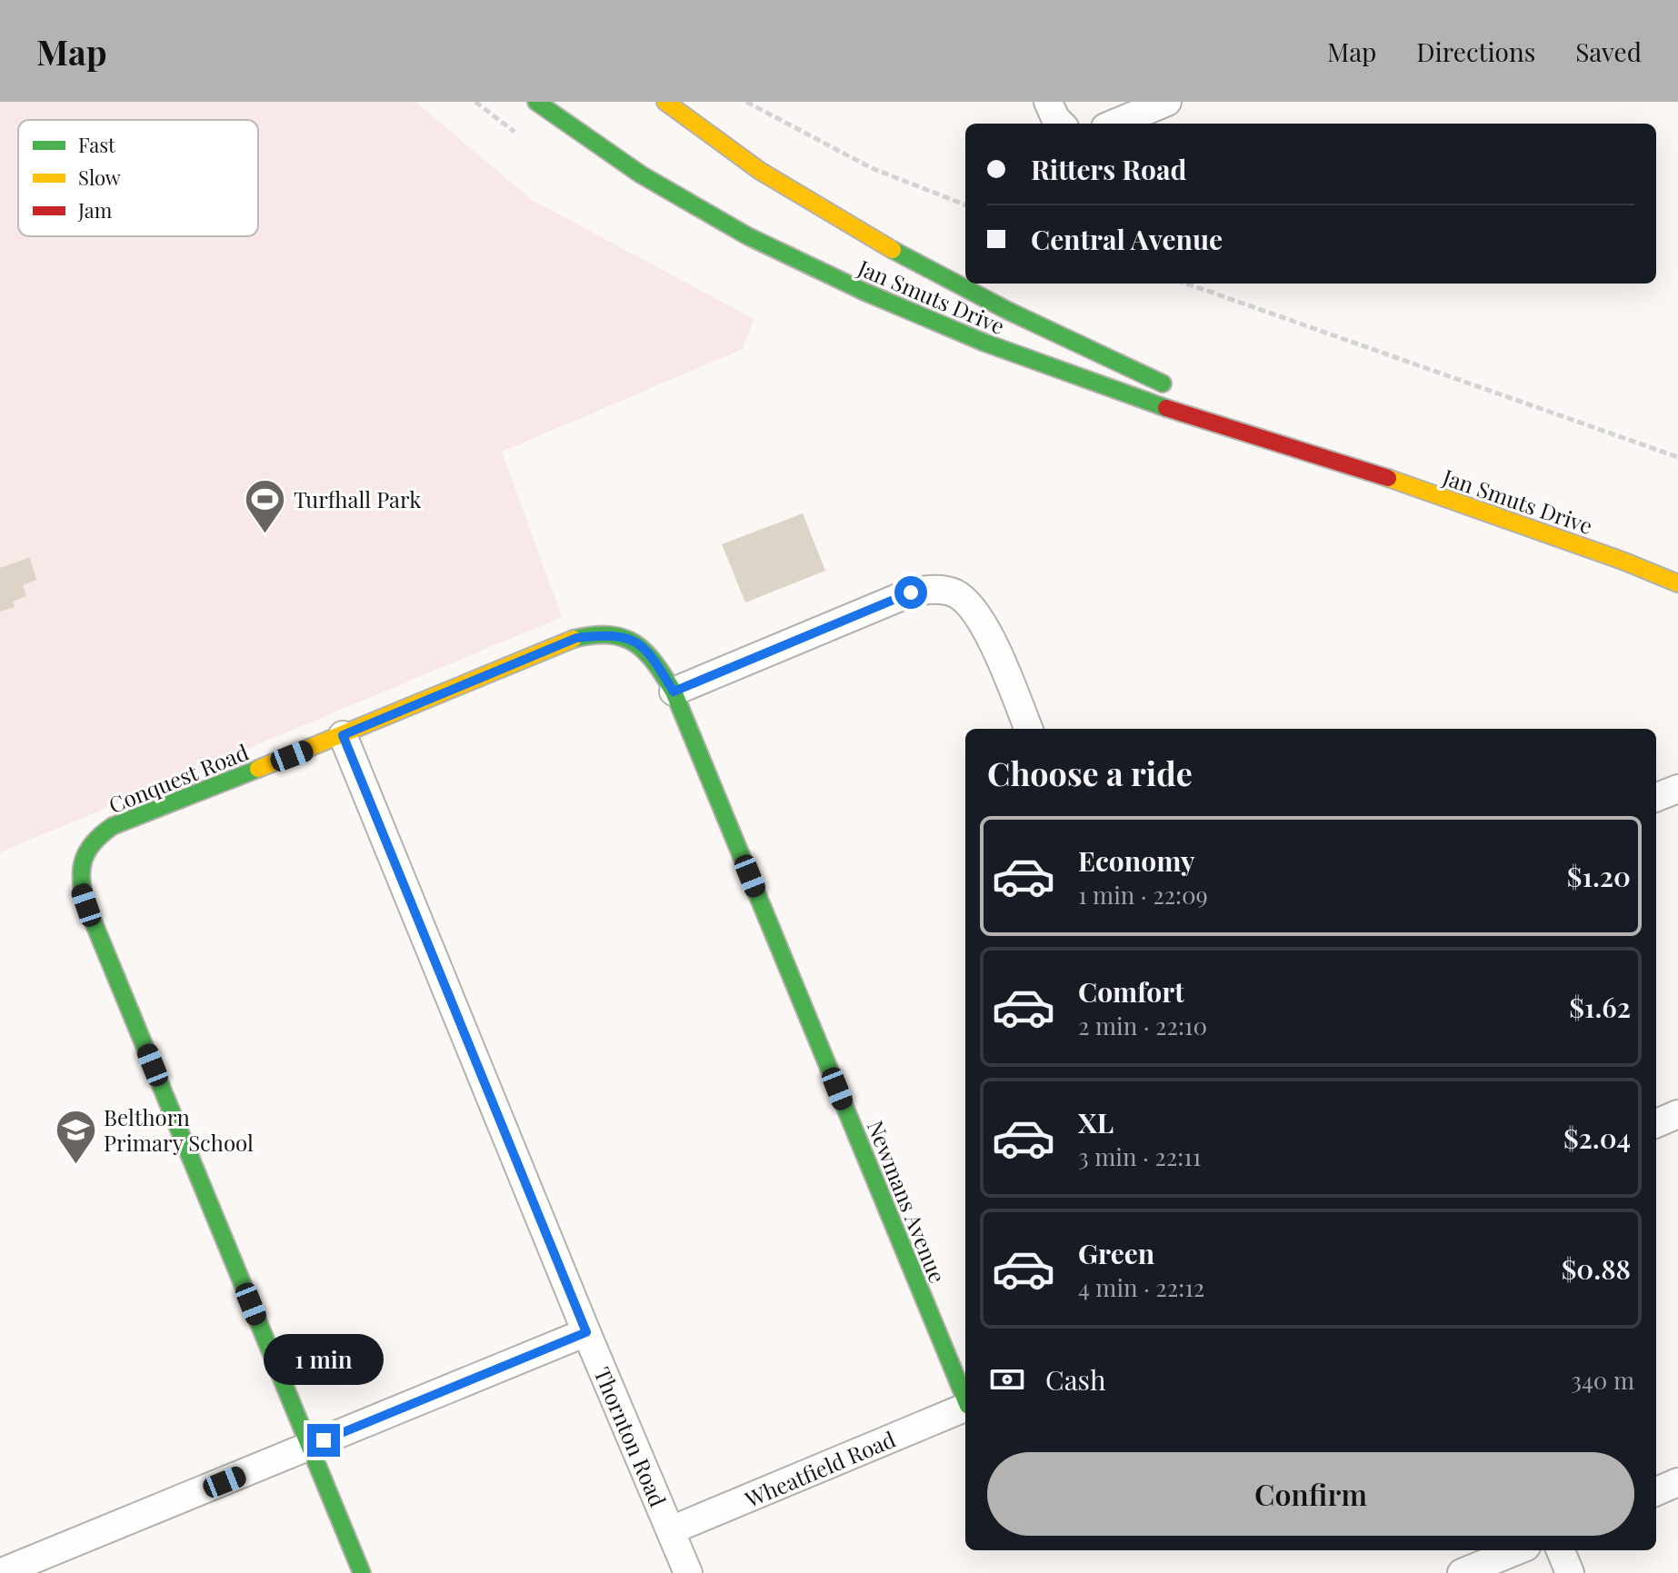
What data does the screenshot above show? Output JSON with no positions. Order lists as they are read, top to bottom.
{
  "streets": {
    "street": [
      "Jan Smuts Drive",
      "Conquest Road",
      "Newmans Avenue",
      "Thornton Road",
      "Wheatfield Road"
    ]
  },
  "crossings": [
    ["Conquest Road", "Newmans Avenue"],
    ["Conquest Road", "Thornton Road"],
    ["Thornton Road", "Wheatfield Road"]
  ],
  "places": {
    "sports": ["Turfhall Park"],
    "school or university": ["Belthorn Primary School"]
  },
  "legend": ["Fast", "Slow", "Jam"],
  "page": {
    "header": "Map",
    "nav": ["Map", "Directions", "Saved"],
    "banner": ["Ritters Road", "Central Avenue"],
    "heading": "Choose a ride",
    "list": [
      {
        "name": "Economy",
        "note": "1 min · 22:09",
        "value": "$1.20"
      },
      {
        "name": "Comfort",
        "note": "2 min · 22:10",
        "value": "$1.62"
      },
      {
        "name": "XL",
        "note": "3 min · 22:11",
        "value": "$2.04"
      },
      {
        "name": "Green",
        "note": "4 min · 22:12",
        "value": "$0.88"
      }
    ],
    "bubble": "1 min",
    "pay": ["Cash", "340 m"],
    "buttons": "Confirm"
  }
}
